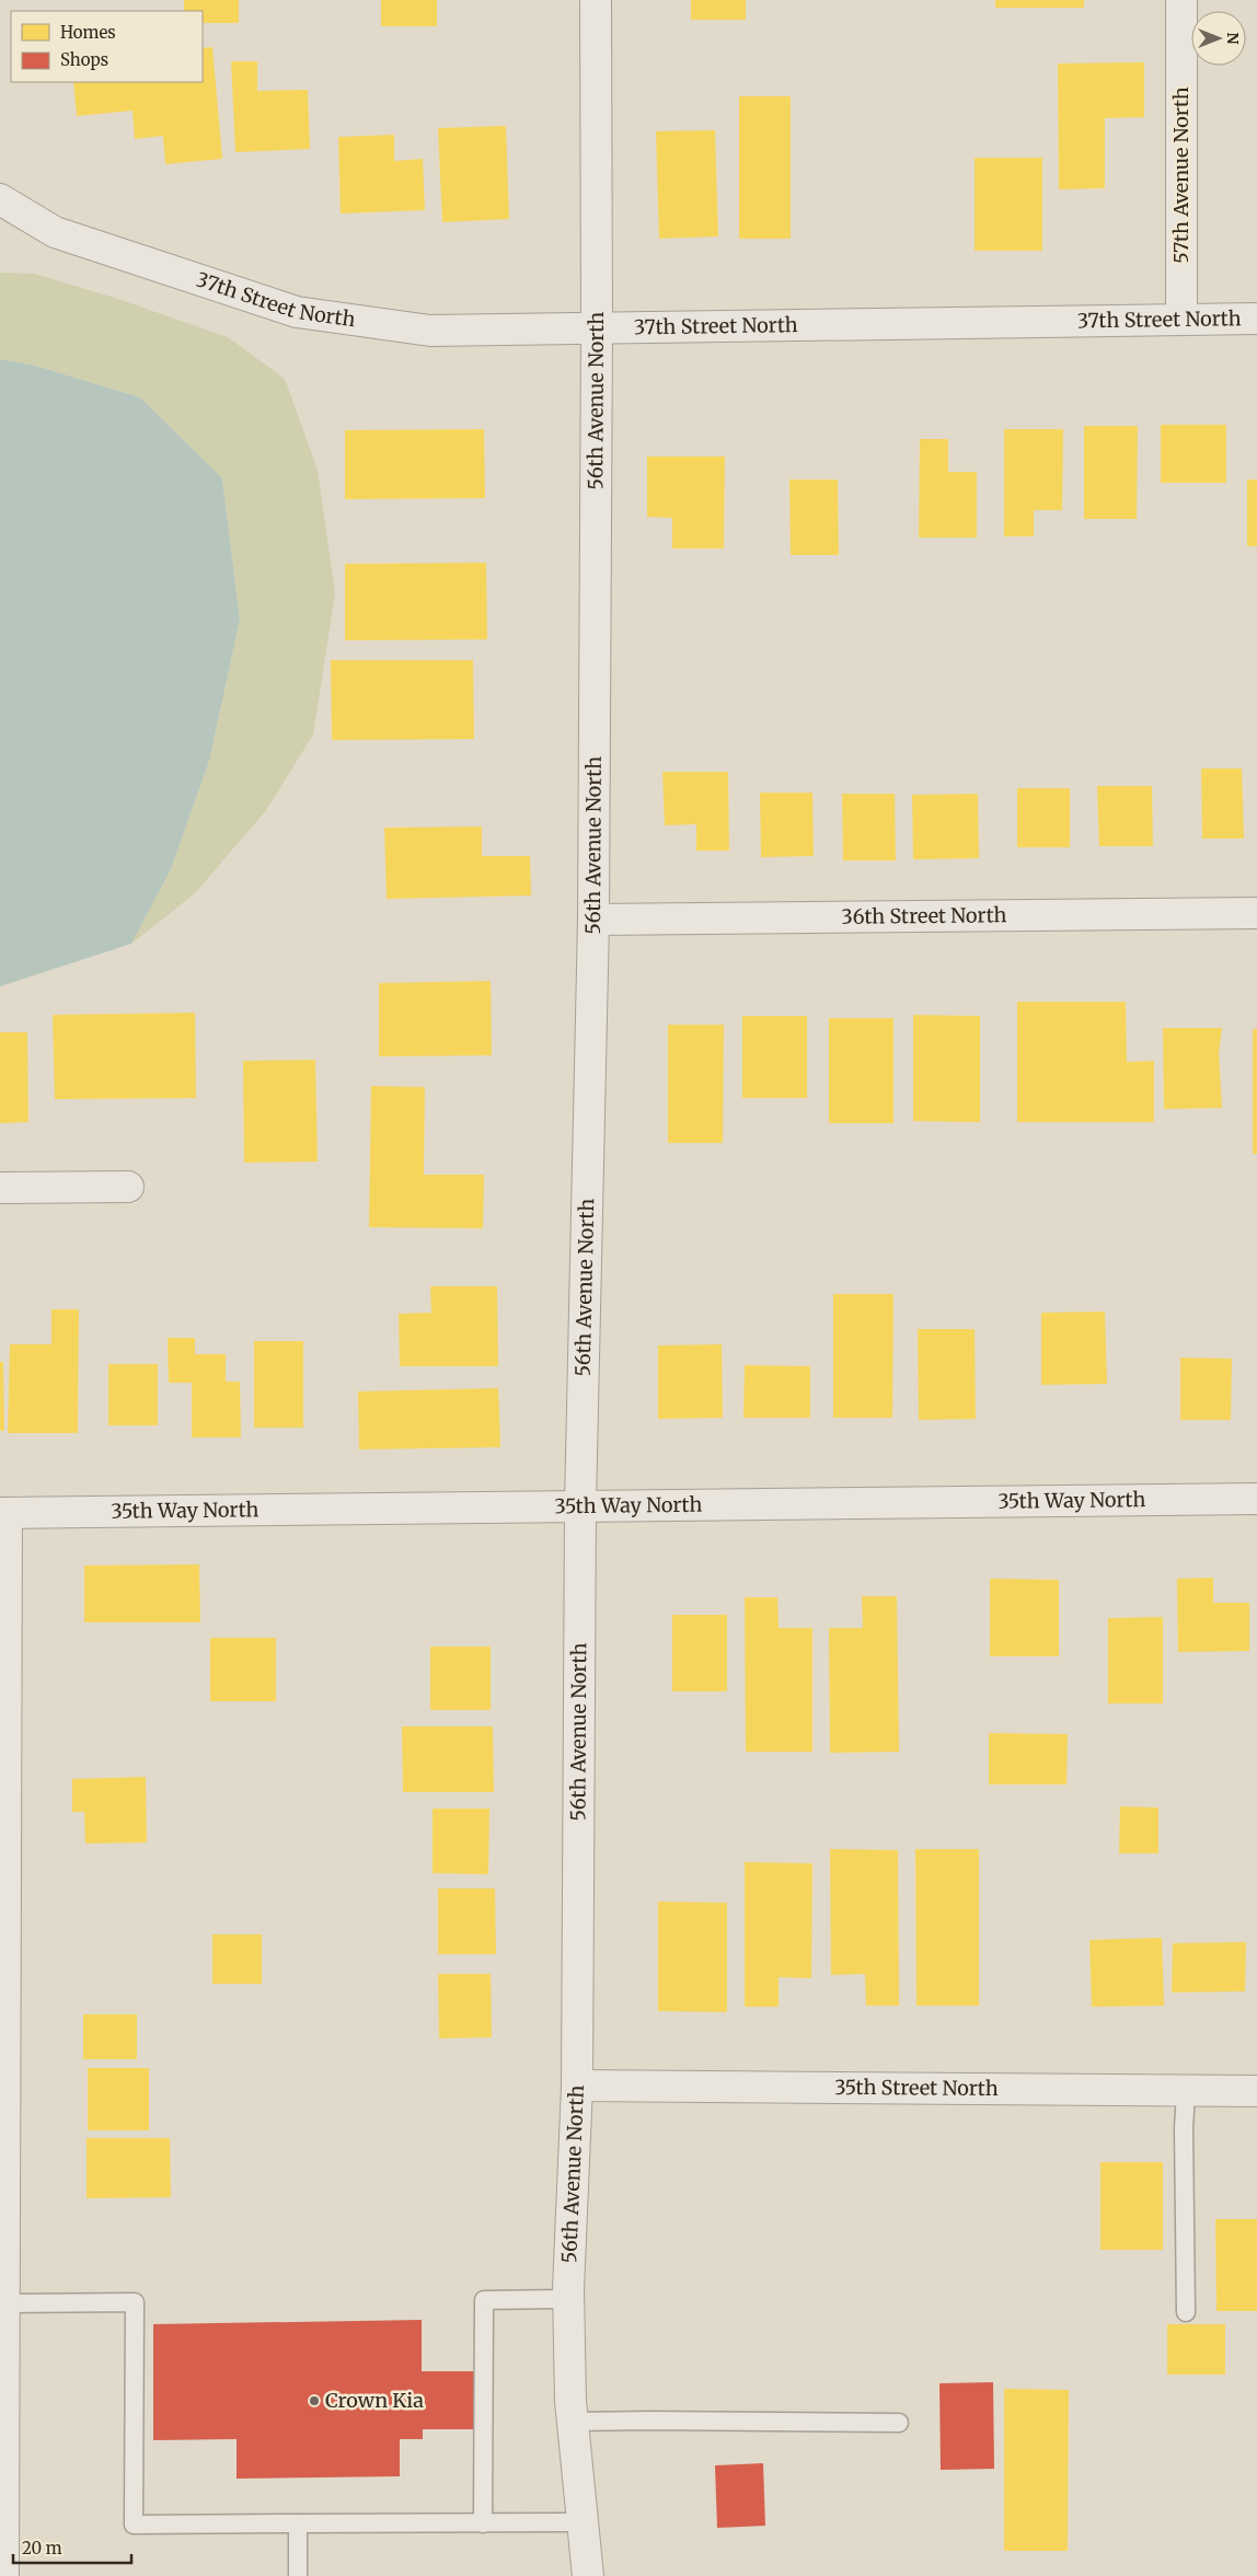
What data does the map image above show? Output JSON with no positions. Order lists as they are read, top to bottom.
{
  "streets": {
    "street": [
      "57th Avenue North",
      "37th Street North",
      "56th Avenue North",
      "36th Street North",
      "35th Way North",
      "35th Street North"
    ]
  },
  "crossings": [
    ["57th Avenue North", "37th Street North"],
    ["37th Street North", "56th Avenue North"],
    ["56th Avenue North", "36th Street North"],
    ["56th Avenue North", "35th Way North"],
    ["56th Avenue North", "35th Street North"]
  ],
  "places": ["Crown Kia"],
  "legend": ["Homes", "Shops"],
  "scale_bar": "20 m",
  "north": "right"
}
